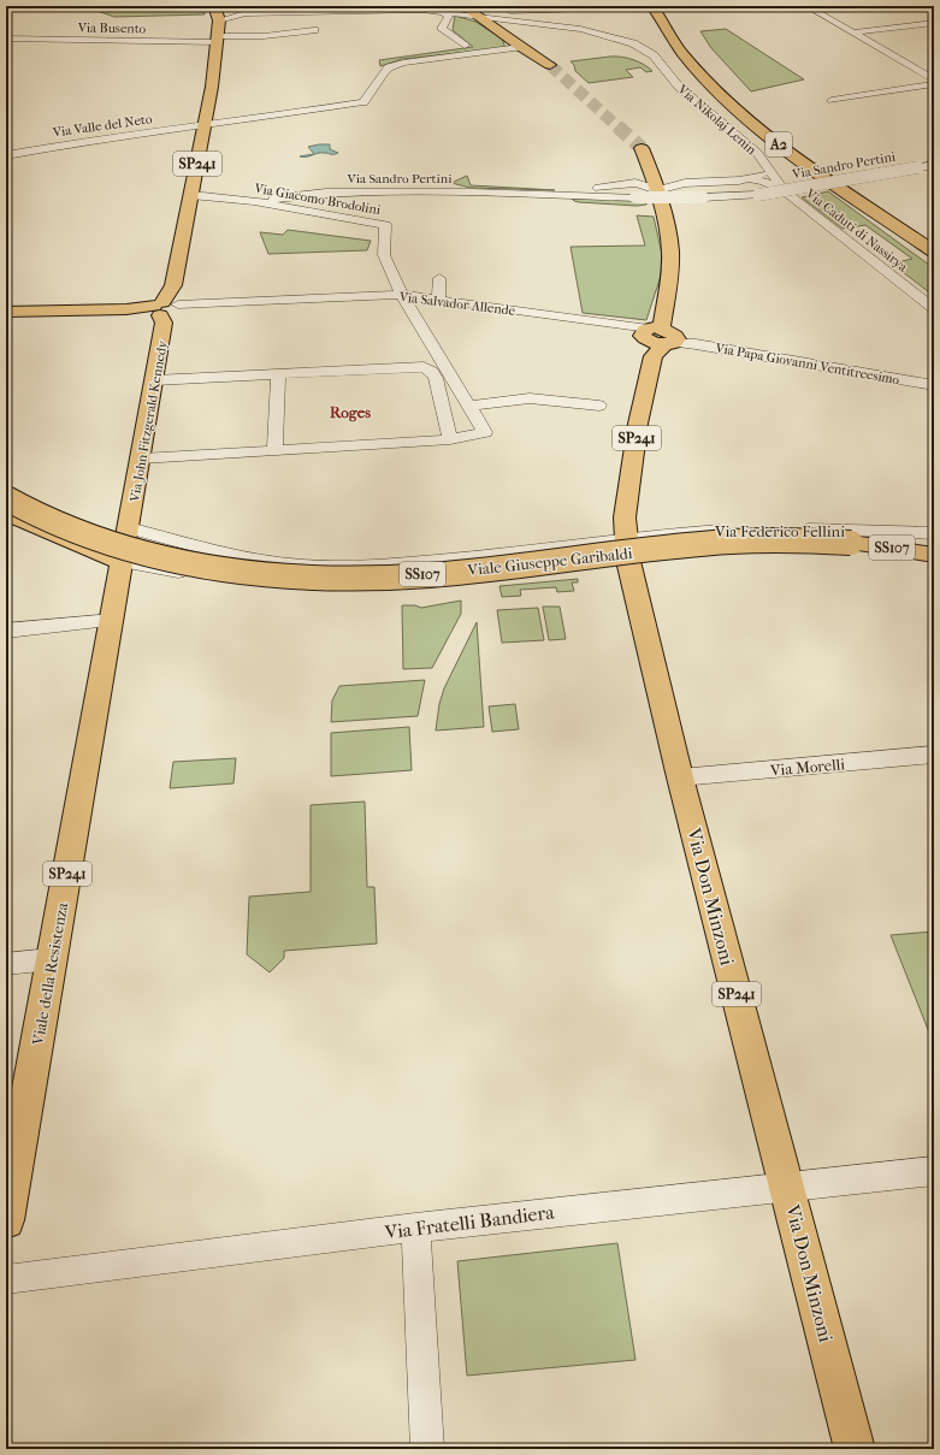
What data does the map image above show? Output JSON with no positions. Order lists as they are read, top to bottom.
{
  "streets": {
    "main road": [
      "A2",
      "SP241",
      "Via John Fitzgerald Kennedy",
      "SS107",
      "Viale Giuseppe Garibaldi",
      "Via Don Minzoni",
      "Viale della Resistenza"
    ],
    "street": [
      "Via Busento",
      "Via Nikolaj Lenin",
      "Via Valle del Neto",
      "Via Sandro Pertini",
      "Via Giacomo Brodolini",
      "Via Caduti di Nassirya",
      "Via Salvador Allende",
      "Via Papa Giovanni Ventitreesimo",
      "Via Federico Fellini",
      "Via Morelli",
      "Via Fratelli Bandiera"
    ]
  },
  "crossings": [
    ["Via Busento", "SP241"],
    ["Via Nikolaj Lenin", "Via Caduti di Nassirya"],
    ["Via Valle del Neto", "SP241"],
    ["SP241", "Via Sandro Pertini"],
    ["SP241", "Via Giacomo Brodolini"],
    ["SP241", "Via Caduti di Nassirya"],
    ["SP241", "Via Salvador Allende"],
    ["SP241", "Via Papa Giovanni Ventitreesimo"],
    ["SP241", "Via John Fitzgerald Kennedy"],
    ["SP241", "Via Federico Fellini"],
    ["SP241", "Via Don Minzoni"],
    ["Via Sandro Pertini", "Via Giacomo Brodolini"],
    ["Via Sandro Pertini", "Via Caduti di Nassirya"],
    ["Via Giacomo Brodolini", "Via Salvador Allende"],
    ["Via Salvador Allende", "Via Papa Giovanni Ventitreesimo"],
    ["Via Salvador Allende", "Via John Fitzgerald Kennedy"],
    ["Via John Fitzgerald Kennedy", "Viale della Resistenza"],
    ["Via Federico Fellini", "Via Don Minzoni"],
    ["Via Morelli", "Via Don Minzoni"],
    ["Via Don Minzoni", "Via Fratelli Bandiera"]
  ],
  "districts": ["Roges"]
}
